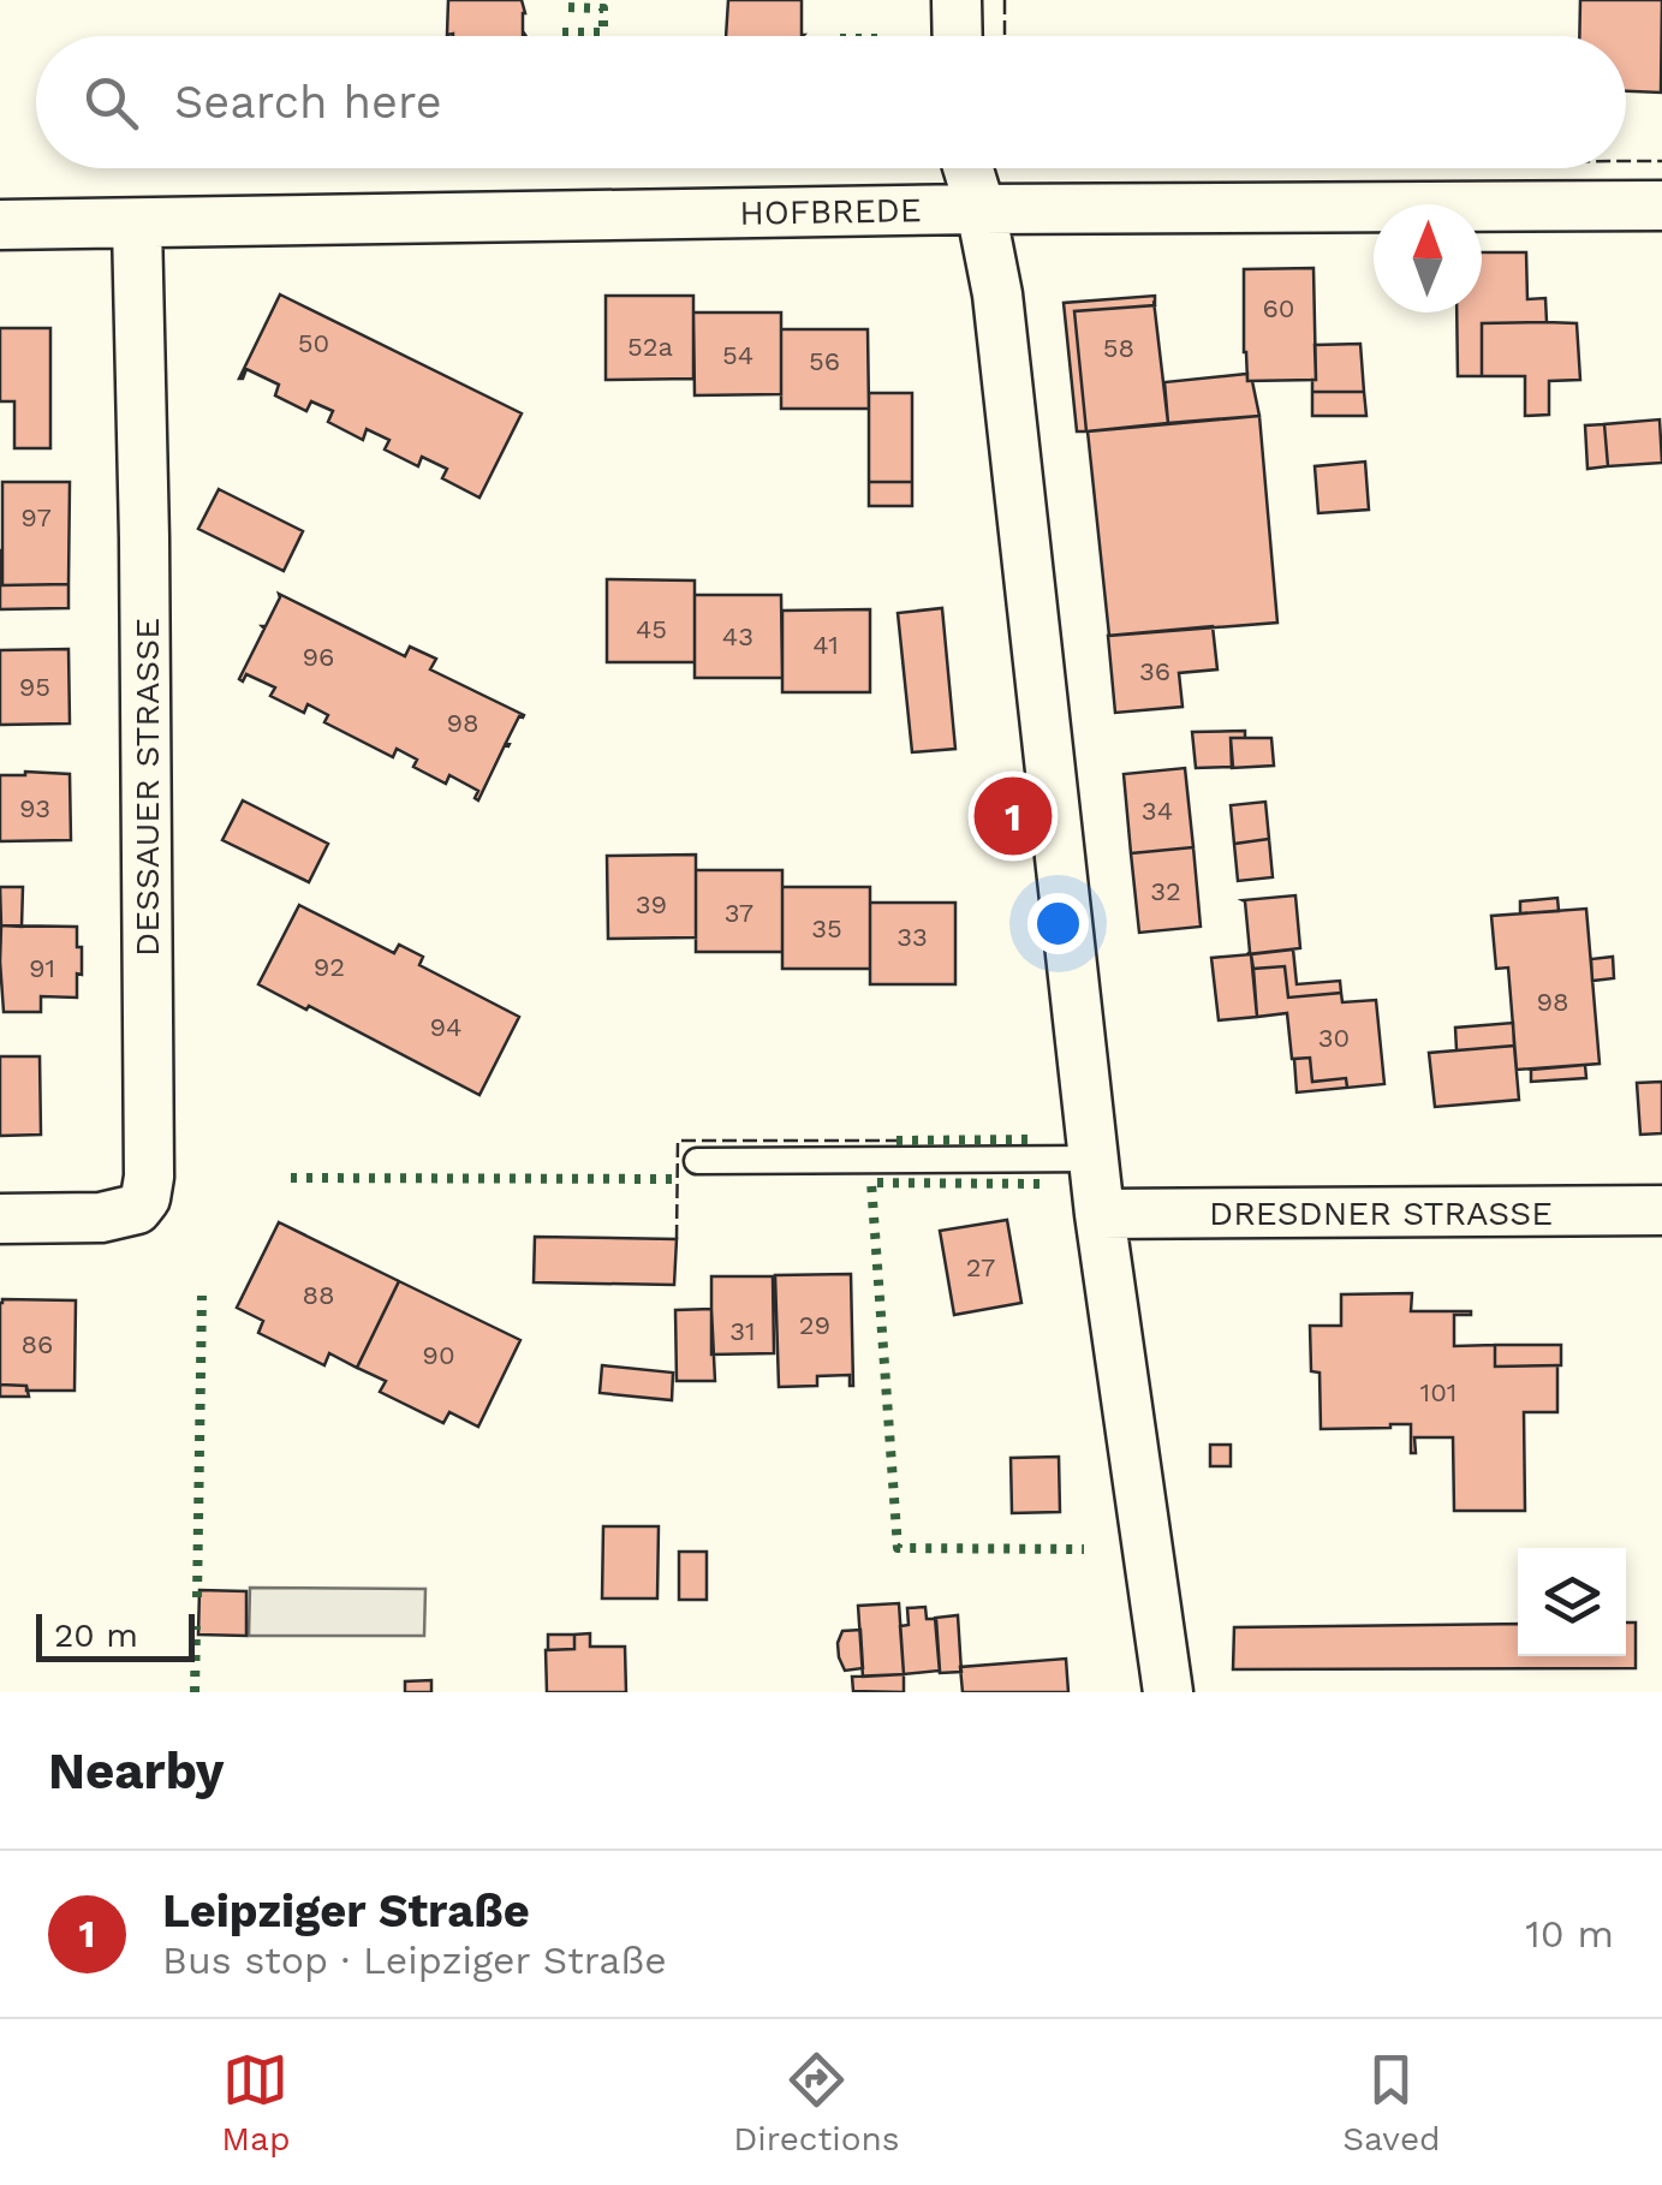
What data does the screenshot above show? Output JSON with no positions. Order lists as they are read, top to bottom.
{
  "streets": {
    "street": ["HOFBREDE", "DESSAUER STRASSE", "DRESDNER STRASSE"]
  },
  "crossings": [
    ["HOFBREDE", "DESSAUER STRASSE"]
  ],
  "house_numbers": [
    "60",
    "50",
    "52a",
    "58",
    "54",
    "56",
    "97",
    "45",
    "43",
    "41",
    "96",
    "36",
    "95",
    "98",
    "93",
    "34",
    "32",
    "39",
    "37",
    "35",
    "33",
    "92",
    "91",
    "98",
    "94",
    "30",
    "27",
    "88",
    "29",
    "31",
    "86",
    "90",
    "101"
  ],
  "scale_bar": "20 m",
  "north": "top",
  "page": {
    "search": "Search here",
    "pins": "1",
    "scale": "20 m",
    "heading": "Nearby",
    "list": [
      {
        "mark": "1",
        "name": "Leipziger Straße",
        "note": "Bus stop · Leipziger Straße",
        "value": "10 m"
      }
    ],
    "nav": ["Map", "Directions", "Saved"]
  }
}
